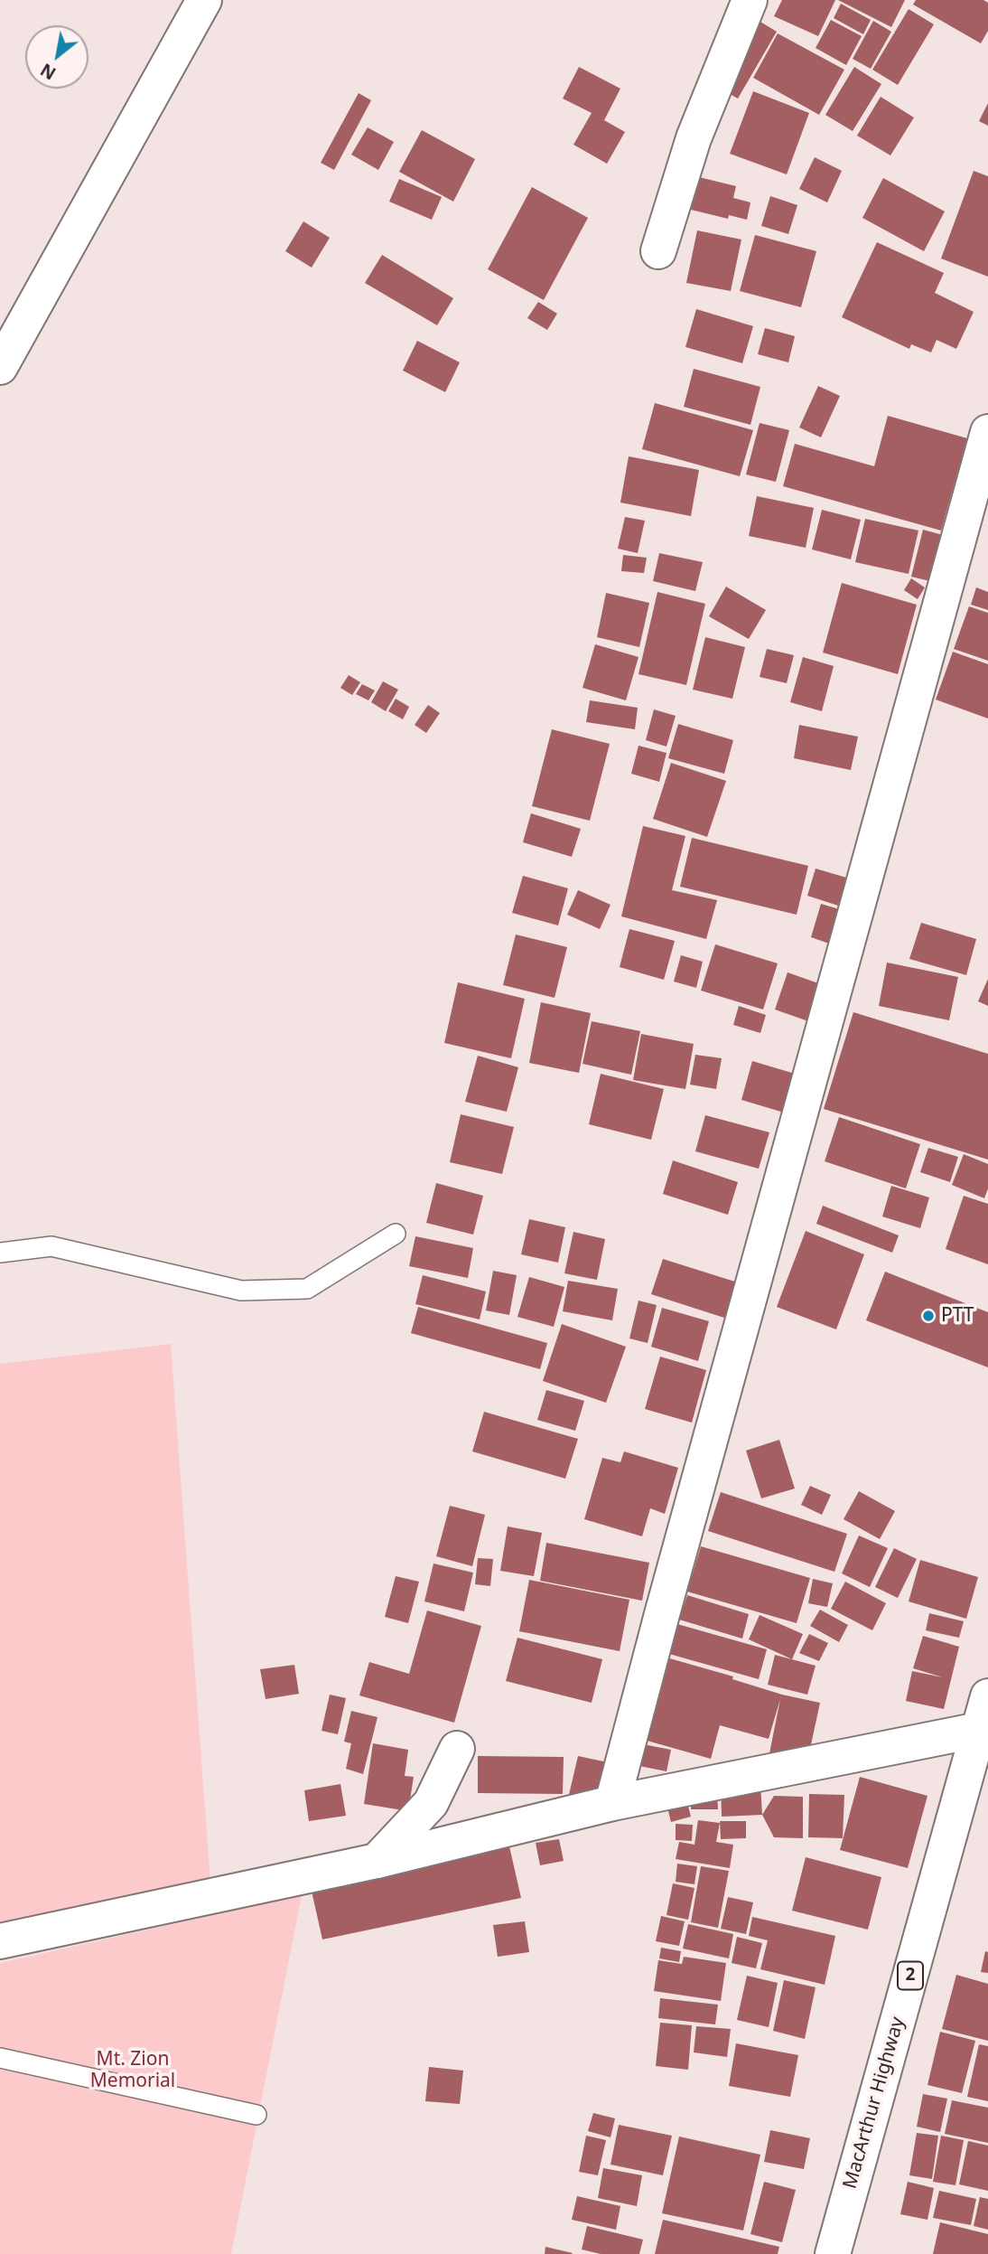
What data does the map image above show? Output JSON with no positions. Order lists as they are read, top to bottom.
{
  "streets": {
    "main road": ["2", "MacArthur Highway"]
  },
  "parks": ["Mt. Zion Memorial"],
  "places": ["PTT"],
  "north": "bottom left"
}
